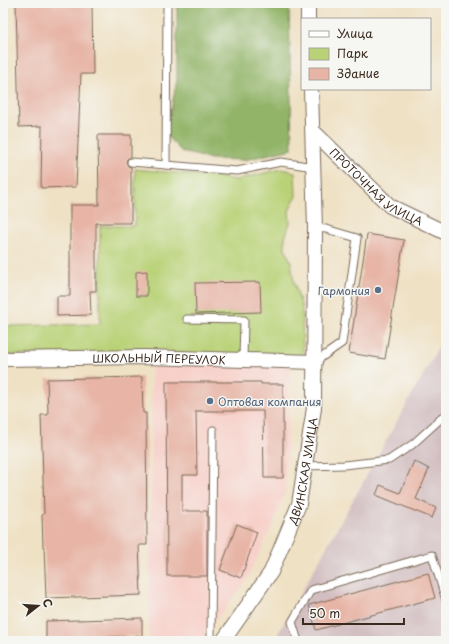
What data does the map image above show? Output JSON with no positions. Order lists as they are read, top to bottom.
{
  "streets": {
    "street": ["ПРОТОЧНАЯ УЛИЦА", "ШКОЛЬНЫЙ ПЕРЕУЛОК", "ДВИНСКАЯ УЛИЦА"]
  },
  "crossings": [
    ["ПРОТОЧНАЯ УЛИЦА", "ДВИНСКАЯ УЛИЦА"],
    ["ШКОЛЬНЫЙ ПЕРЕУЛОК", "ДВИНСКАЯ УЛИЦА"]
  ],
  "places": ["Гармония", "Оптовая компания"],
  "legend": ["Улица", "Парк", "Здание"],
  "scale_bar": "50 m",
  "north": "right"
}
